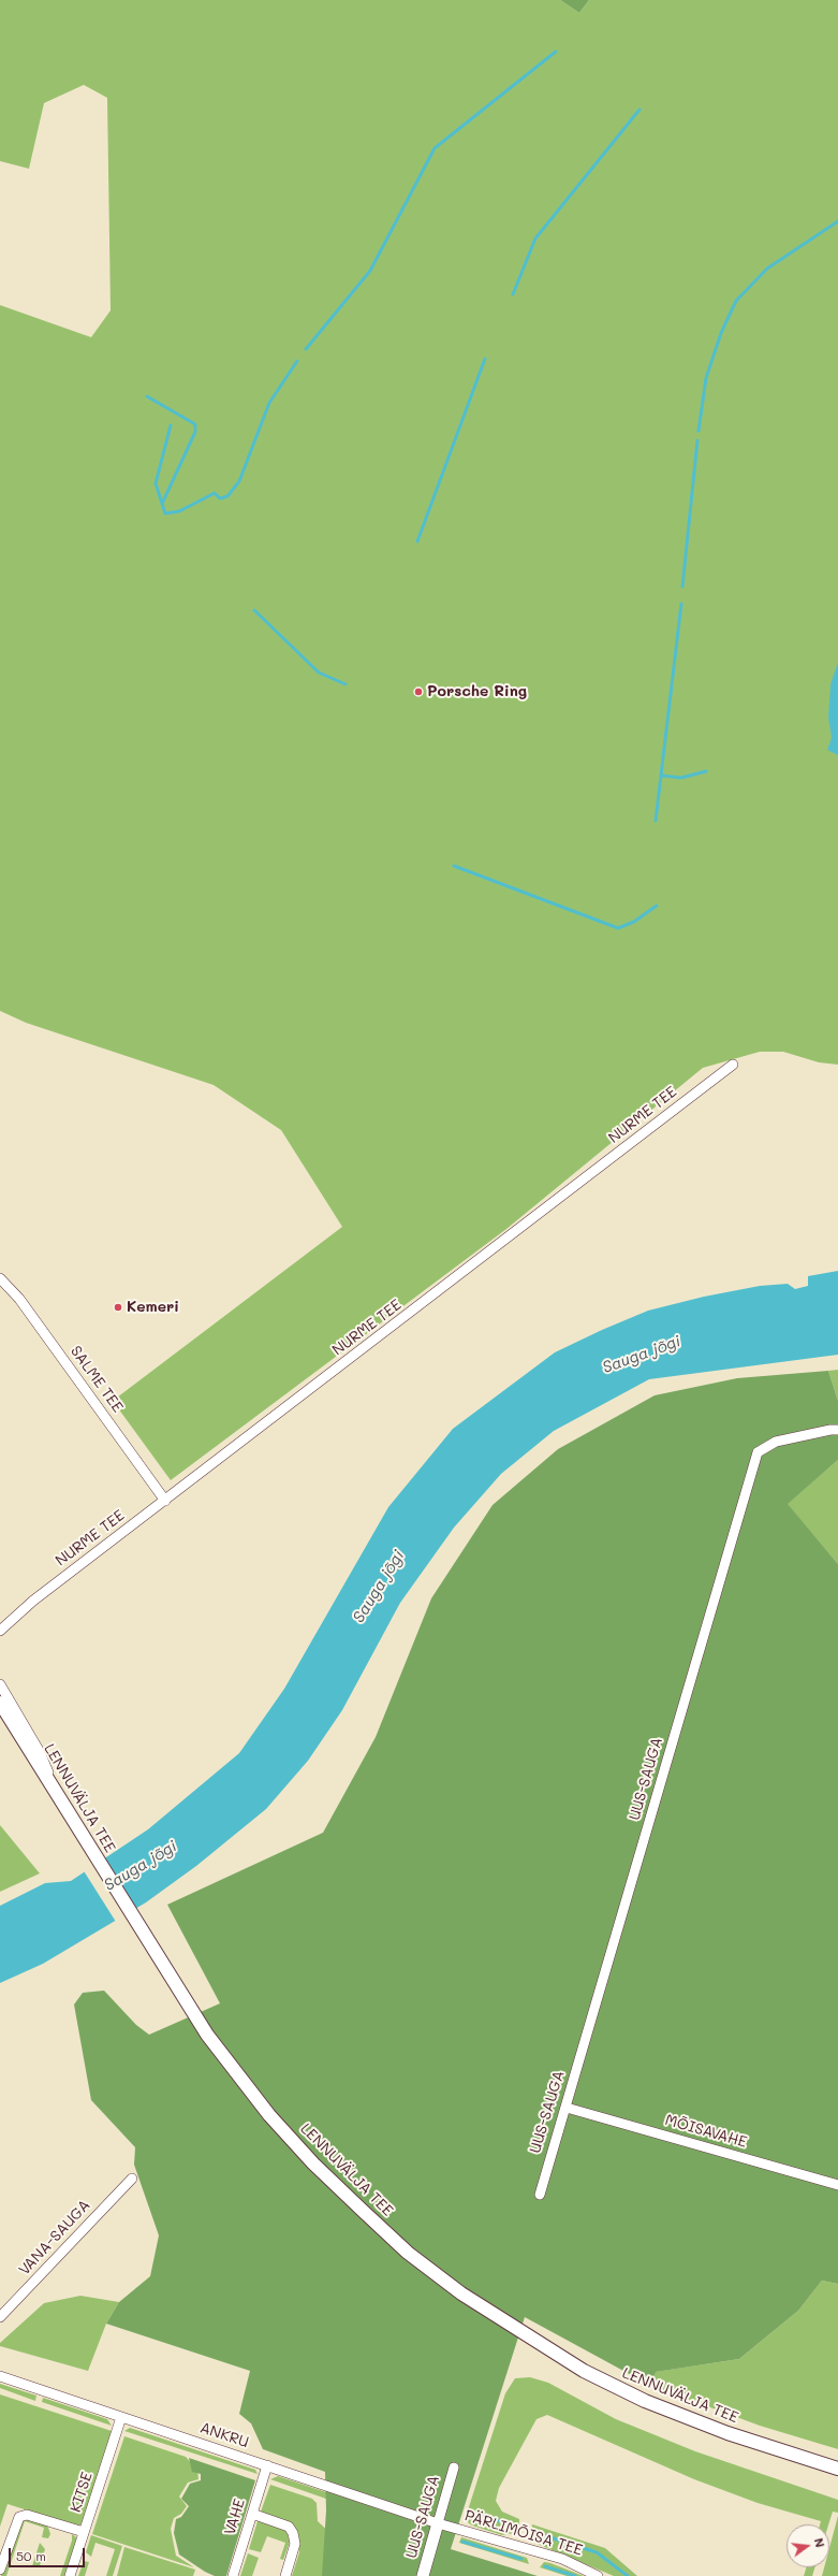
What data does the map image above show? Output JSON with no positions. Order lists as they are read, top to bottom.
{
  "streets": {
    "main road": ["LENNUVÄLJA TEE"],
    "street": [
      "NURME TEE",
      "SALME TEE",
      "UUS-SAUGA",
      "MÕISAVAHE",
      "VANA-SAUGA",
      "ANKRU",
      "KITSE",
      "VAHE",
      "PÄRLIMÕISA TEE"
    ]
  },
  "crossings": [
    ["NURME TEE", "SALME TEE"],
    ["UUS-SAUGA", "MÕISAVAHE"],
    ["UUS-SAUGA", "ANKRU"],
    ["UUS-SAUGA", "PÄRLIMÕISA TEE"],
    ["ANKRU", "KITSE"],
    ["ANKRU", "VAHE"],
    ["ANKRU", "PÄRLIMÕISA TEE"]
  ],
  "water": ["Sauga jõgi"],
  "places": ["Porsche Ring", "Kemeri"],
  "scale_bar": "50 m",
  "north": "right"
}
